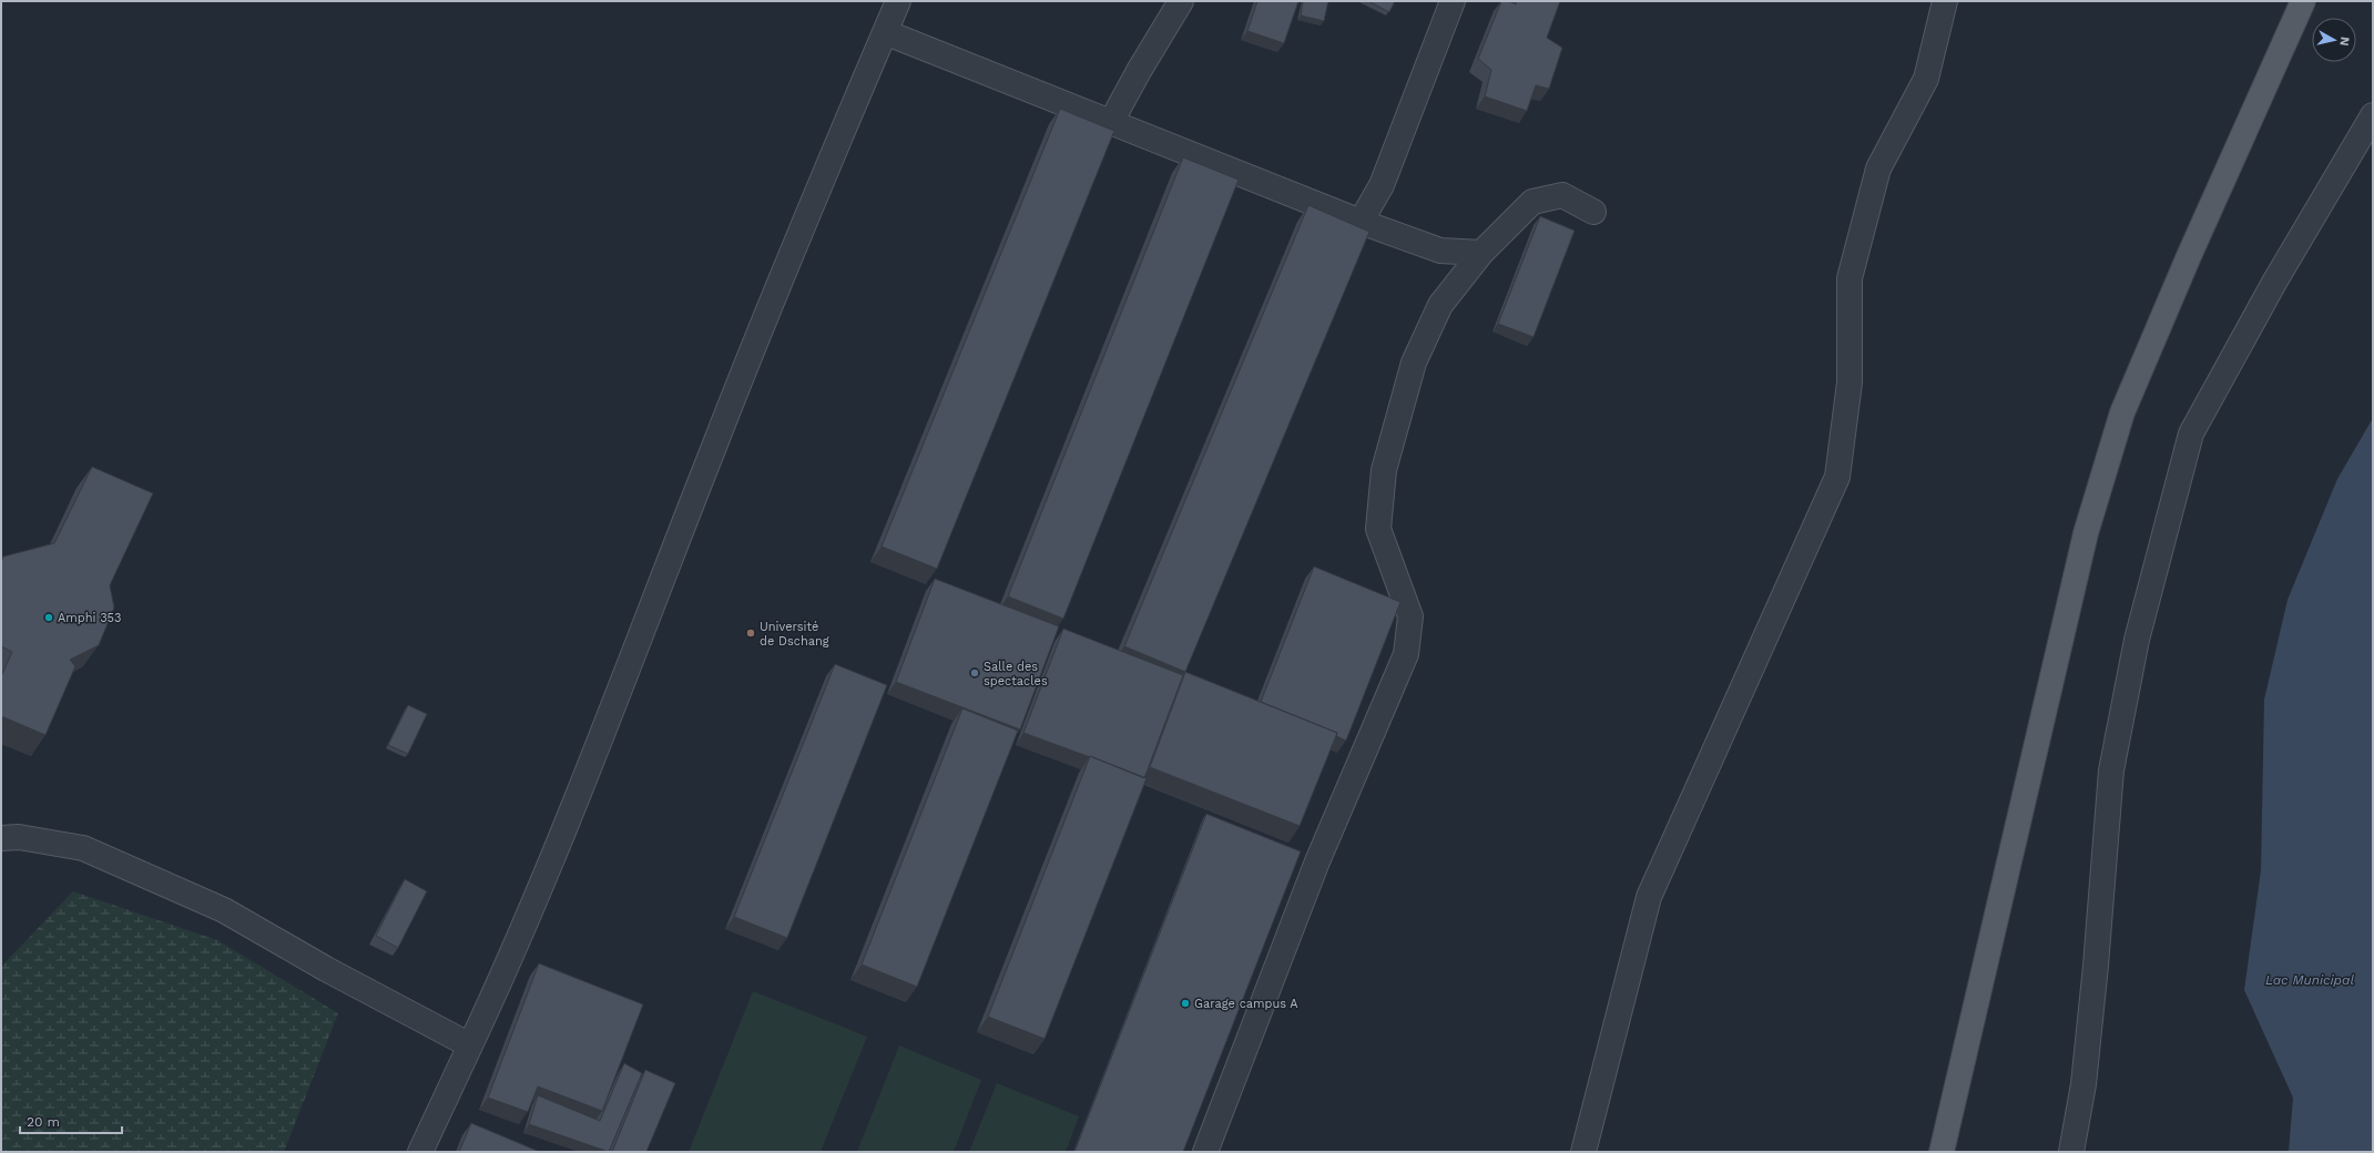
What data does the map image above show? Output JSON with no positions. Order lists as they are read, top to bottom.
{
  "water": ["Lac Municipal"],
  "places": [
    "Amphi 353",
    "Université de Dschang",
    "Salle des spectacles",
    "Garage campus A"
  ],
  "scale_bar": "20 m",
  "north": "right"
}
